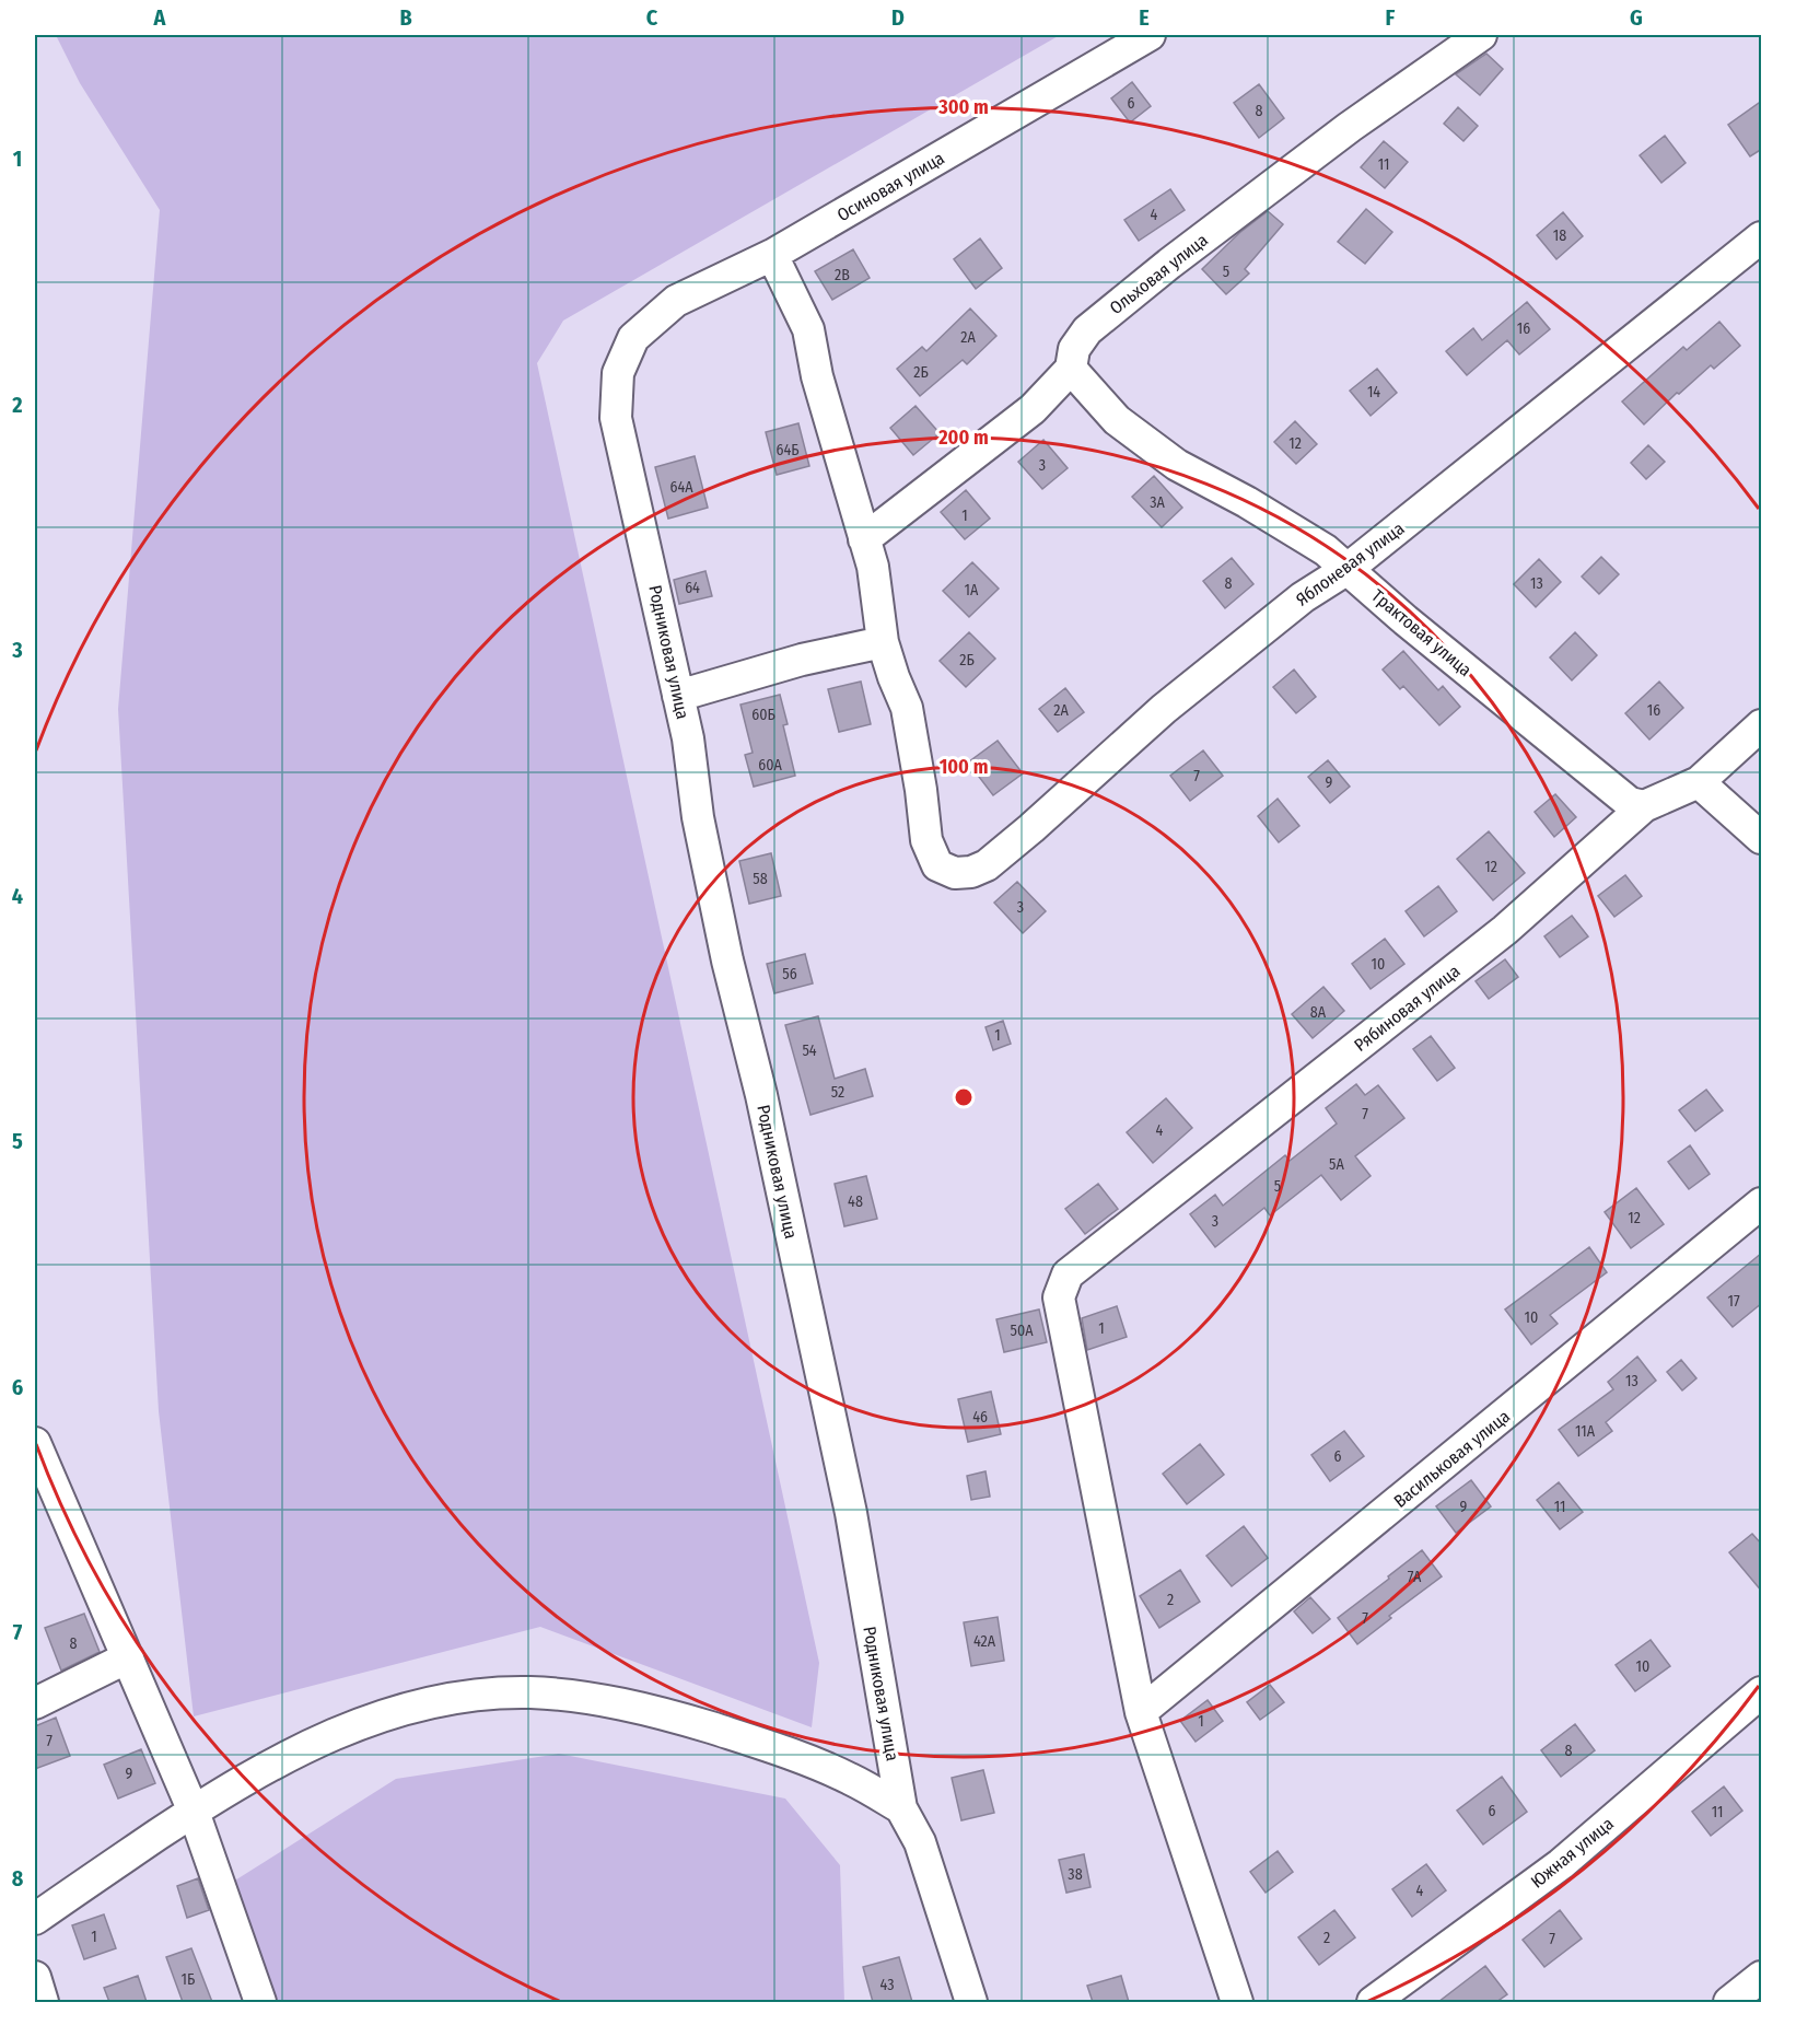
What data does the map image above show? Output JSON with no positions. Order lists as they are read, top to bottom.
{
  "streets": {
    "street": [
      "Осиновая улица",
      "Ольховая улица",
      "Яблоневая улица",
      "Трактовая улица",
      "Родниковая улица",
      "Рябиновая улица",
      "Васильковая улица",
      "Южная улица"
    ]
  },
  "crossings": [
    ["Осиновая улица", "Родниковая улица"],
    ["Ольховая улица", "Трактовая улица"],
    ["Яблоневая улица", "Трактовая улица"],
    ["Трактовая улица", "Рябиновая улица"],
    ["Рябиновая улица", "Васильковая улица"]
  ],
  "house_numbers": [
    "6",
    "8",
    "11",
    "4",
    "18",
    "5",
    "2В",
    "16",
    "2А",
    "2Б",
    "14",
    "12",
    "64Б",
    "3",
    "64А",
    "3А",
    "1",
    "8",
    "13",
    "64",
    "1А",
    "2Б",
    "2А",
    "16",
    "60Б",
    "60А",
    "7",
    "9",
    "12",
    "58",
    "3",
    "10",
    "56",
    "8А",
    "1",
    "54",
    "52",
    "7",
    "4",
    "5А",
    "5",
    "48",
    "12",
    "3",
    "17",
    "10",
    "1",
    "50А",
    "13",
    "46",
    "11А",
    "6",
    "9",
    "11",
    "7А",
    "2",
    "7",
    "42А",
    "8",
    "10",
    "1",
    "7",
    "8",
    "9",
    "6",
    "11",
    "38",
    "4",
    "1",
    "2",
    "7",
    "1Б",
    "43"
  ],
  "grid": {
    "columns": [
      "A",
      "B",
      "C",
      "D",
      "E",
      "F",
      "G"
    ],
    "rows": [
      "1",
      "2",
      "3",
      "4",
      "5",
      "6",
      "7",
      "8"
    ]
  },
  "rings": ["300 m", "200 m", "100 m"]
}
